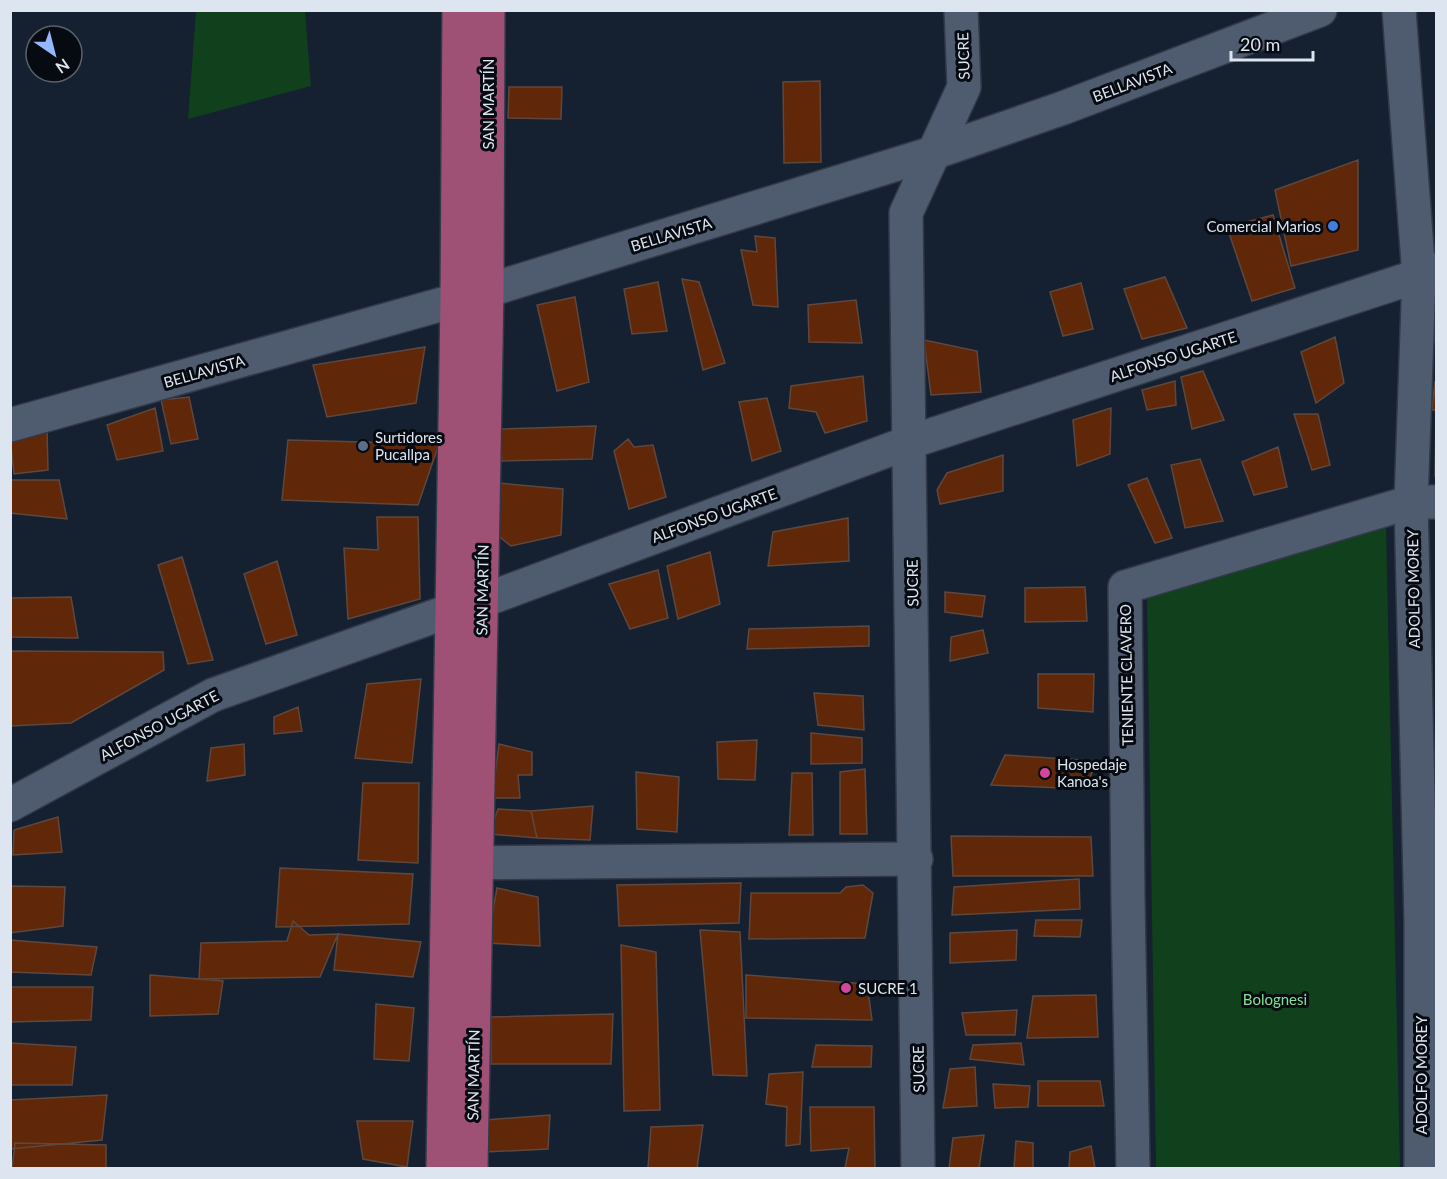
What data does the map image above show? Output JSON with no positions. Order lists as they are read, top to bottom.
{
  "streets": {
    "main road": ["SAN MARTÍN"],
    "street": [
      "SUCRE",
      "BELLAVISTA",
      "ALFONSO UGARTE",
      "ADOLFO MOREY",
      "TENIENTE CLAVERO"
    ]
  },
  "crossings": [
    ["SUCRE", "BELLAVISTA"],
    ["SUCRE", "ALFONSO UGARTE"],
    ["BELLAVISTA", "SAN MARTÍN"],
    ["SAN MARTÍN", "ALFONSO UGARTE"],
    ["ALFONSO UGARTE", "ADOLFO MOREY"],
    ["ADOLFO MOREY", "TENIENTE CLAVERO"]
  ],
  "parks": ["Bolognesi"],
  "places": [
    "Comercial Marios",
    "Surtidores Pucallpa",
    "Hospedaje Kanoa's",
    "SUCRE 1"
  ],
  "scale_bar": "20 m",
  "north": "bottom right"
}
